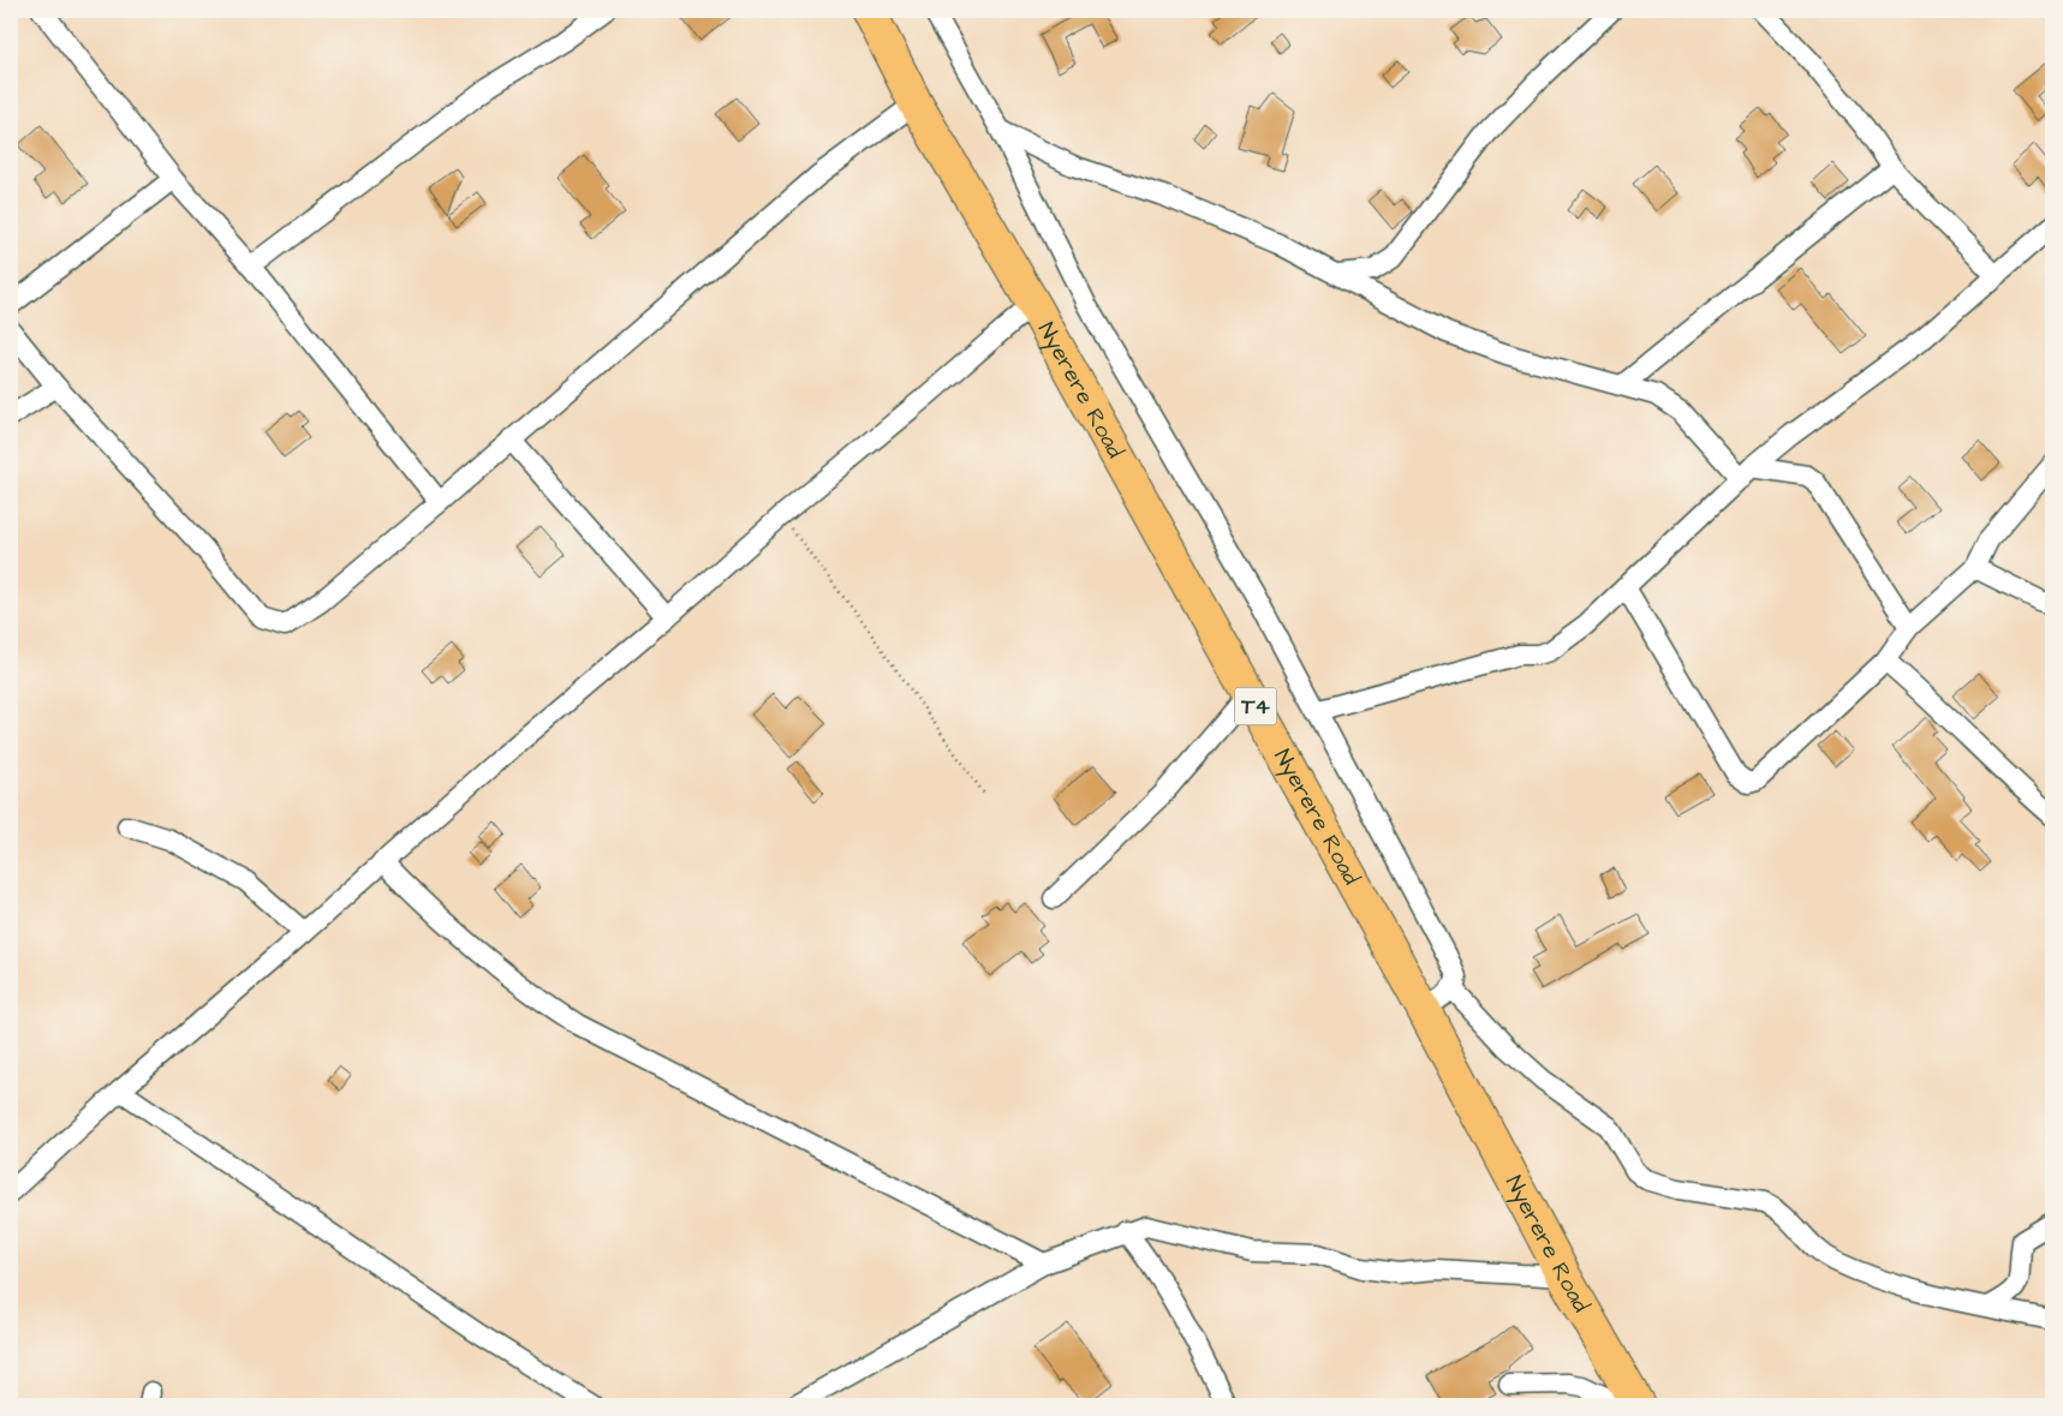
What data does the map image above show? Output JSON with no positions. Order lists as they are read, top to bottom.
{
  "streets": {
    "highway": ["Nyerere Road", "T4"]
  }
}
